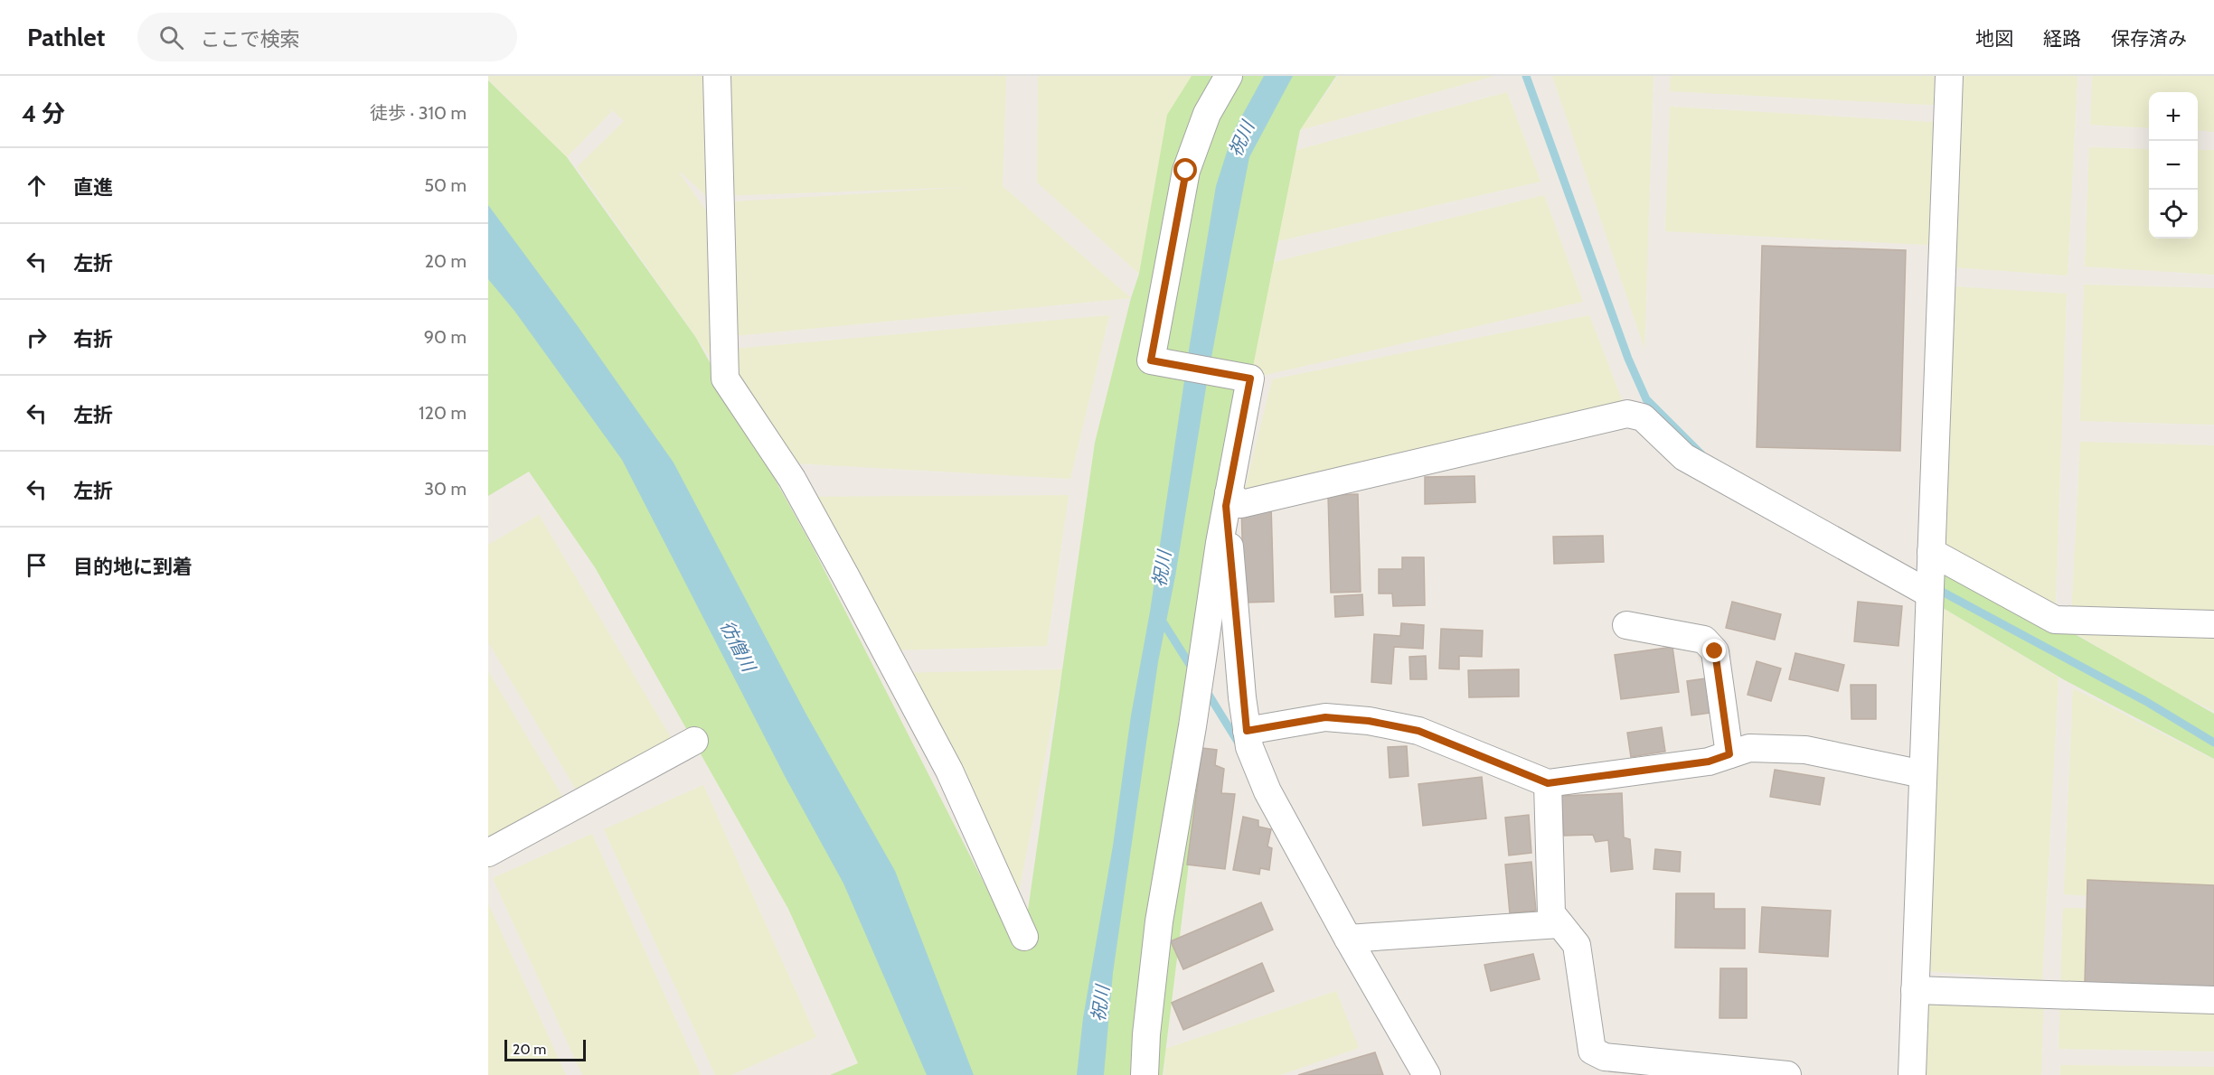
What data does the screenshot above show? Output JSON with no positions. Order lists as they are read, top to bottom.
{
  "water": ["祝川", "彷僧川"],
  "scale_bar": "20 m",
  "page": {
    "header": "Pathlet",
    "search": "ここで検索",
    "nav": ["地図", "経路", "保存済み"],
    "heading": ["4 分", "徒歩 · 310 m"],
    "map_buttons": ["+", "−"],
    "list": [
      ["直進", "50 m"],
      ["左折", "20 m"],
      ["右折", "90 m"],
      ["左折", "120 m"],
      ["左折", "30 m"],
      "目的地に到着"
    ],
    "scale": "20 m"
  }
}
